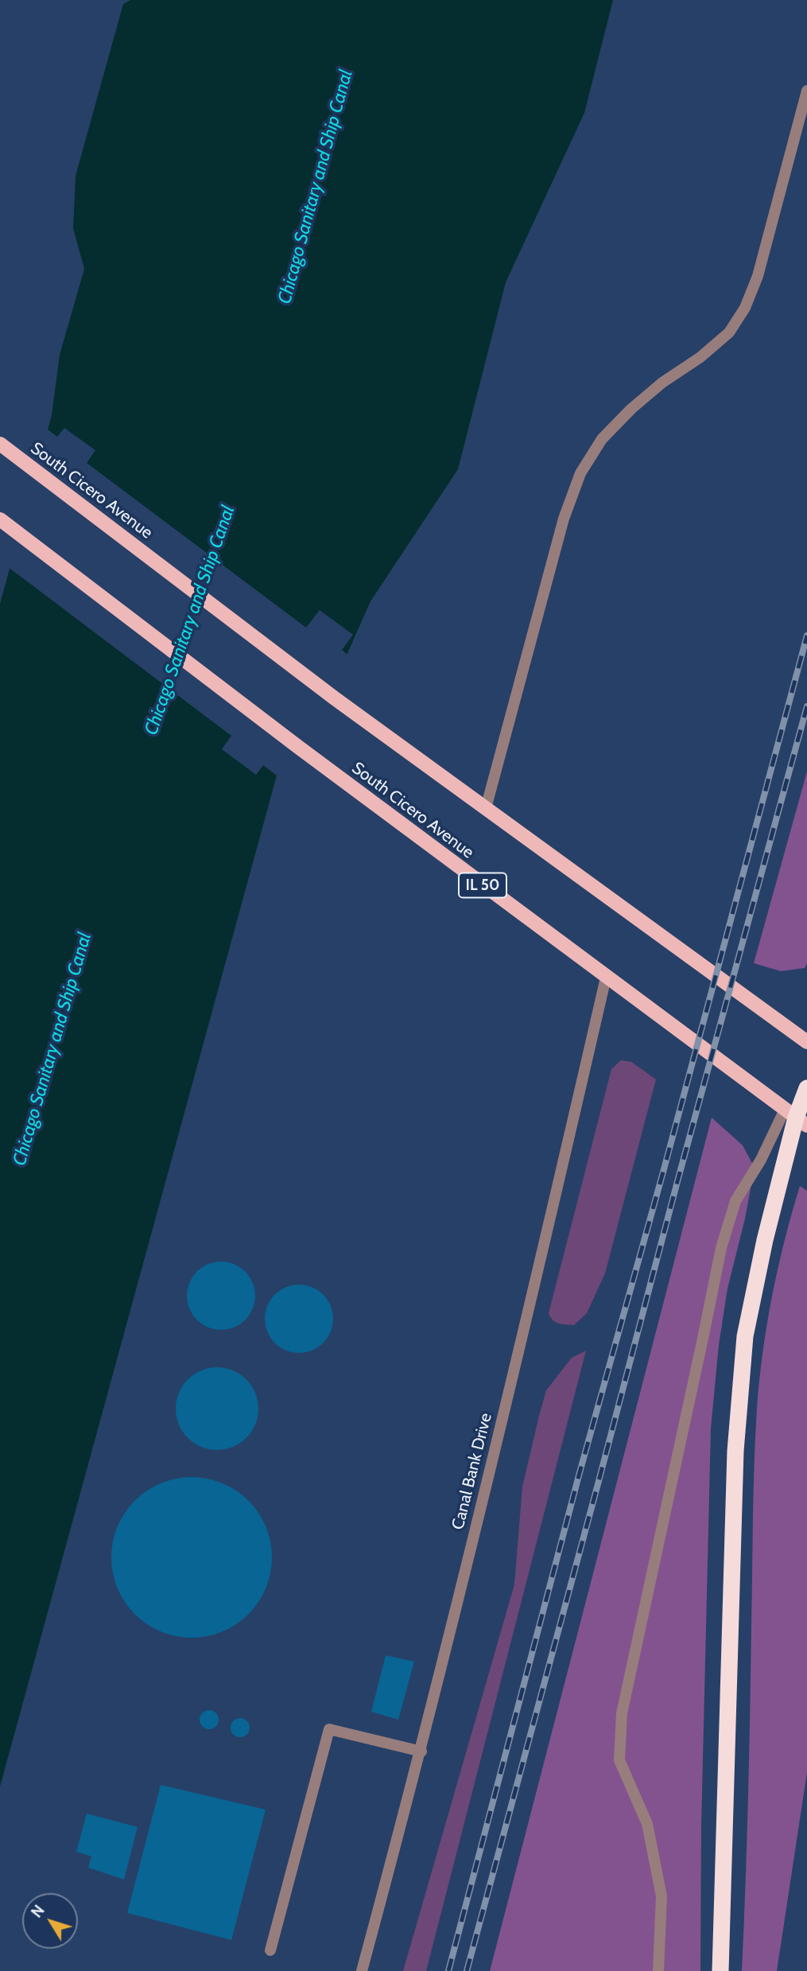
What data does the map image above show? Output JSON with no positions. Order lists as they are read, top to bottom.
{
  "streets": {
    "main road": ["South Cicero Avenue", "IL 50"],
    "lane": ["Canal Bank Drive"]
  },
  "crossings": [
    ["South Cicero Avenue", "Canal Bank Drive"]
  ],
  "water": ["Chicago Sanitary and Ship Canal"],
  "north": "top left"
}
